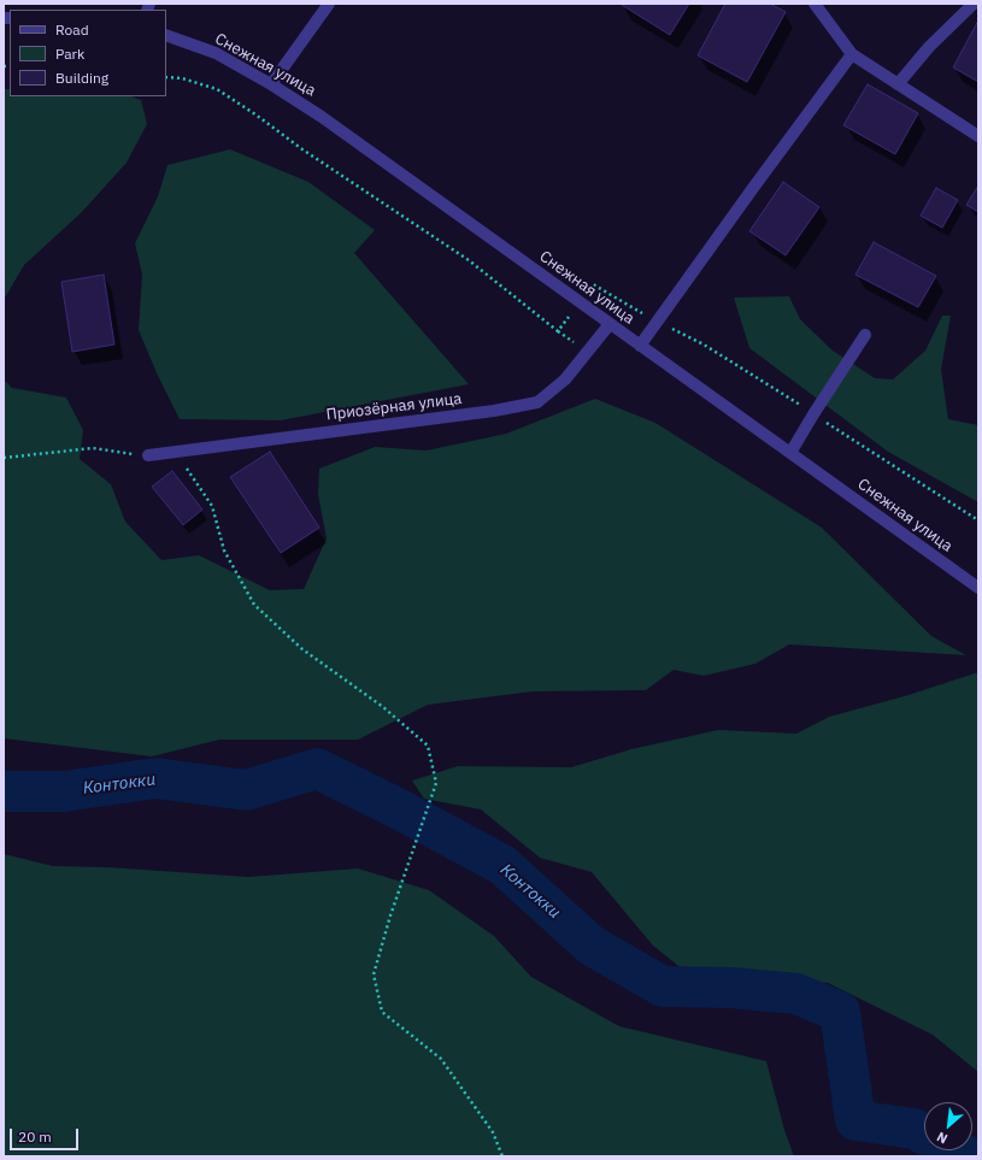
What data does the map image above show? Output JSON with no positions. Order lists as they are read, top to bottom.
{
  "streets": {
    "street": ["Снежная улица", "Приозёрная улица"]
  },
  "crossings": [
    ["Снежная улица", "Приозёрная улица"]
  ],
  "water": ["Контокки"],
  "legend": ["Road", "Park", "Building"],
  "scale_bar": "20 m",
  "north": "bottom left"
}
